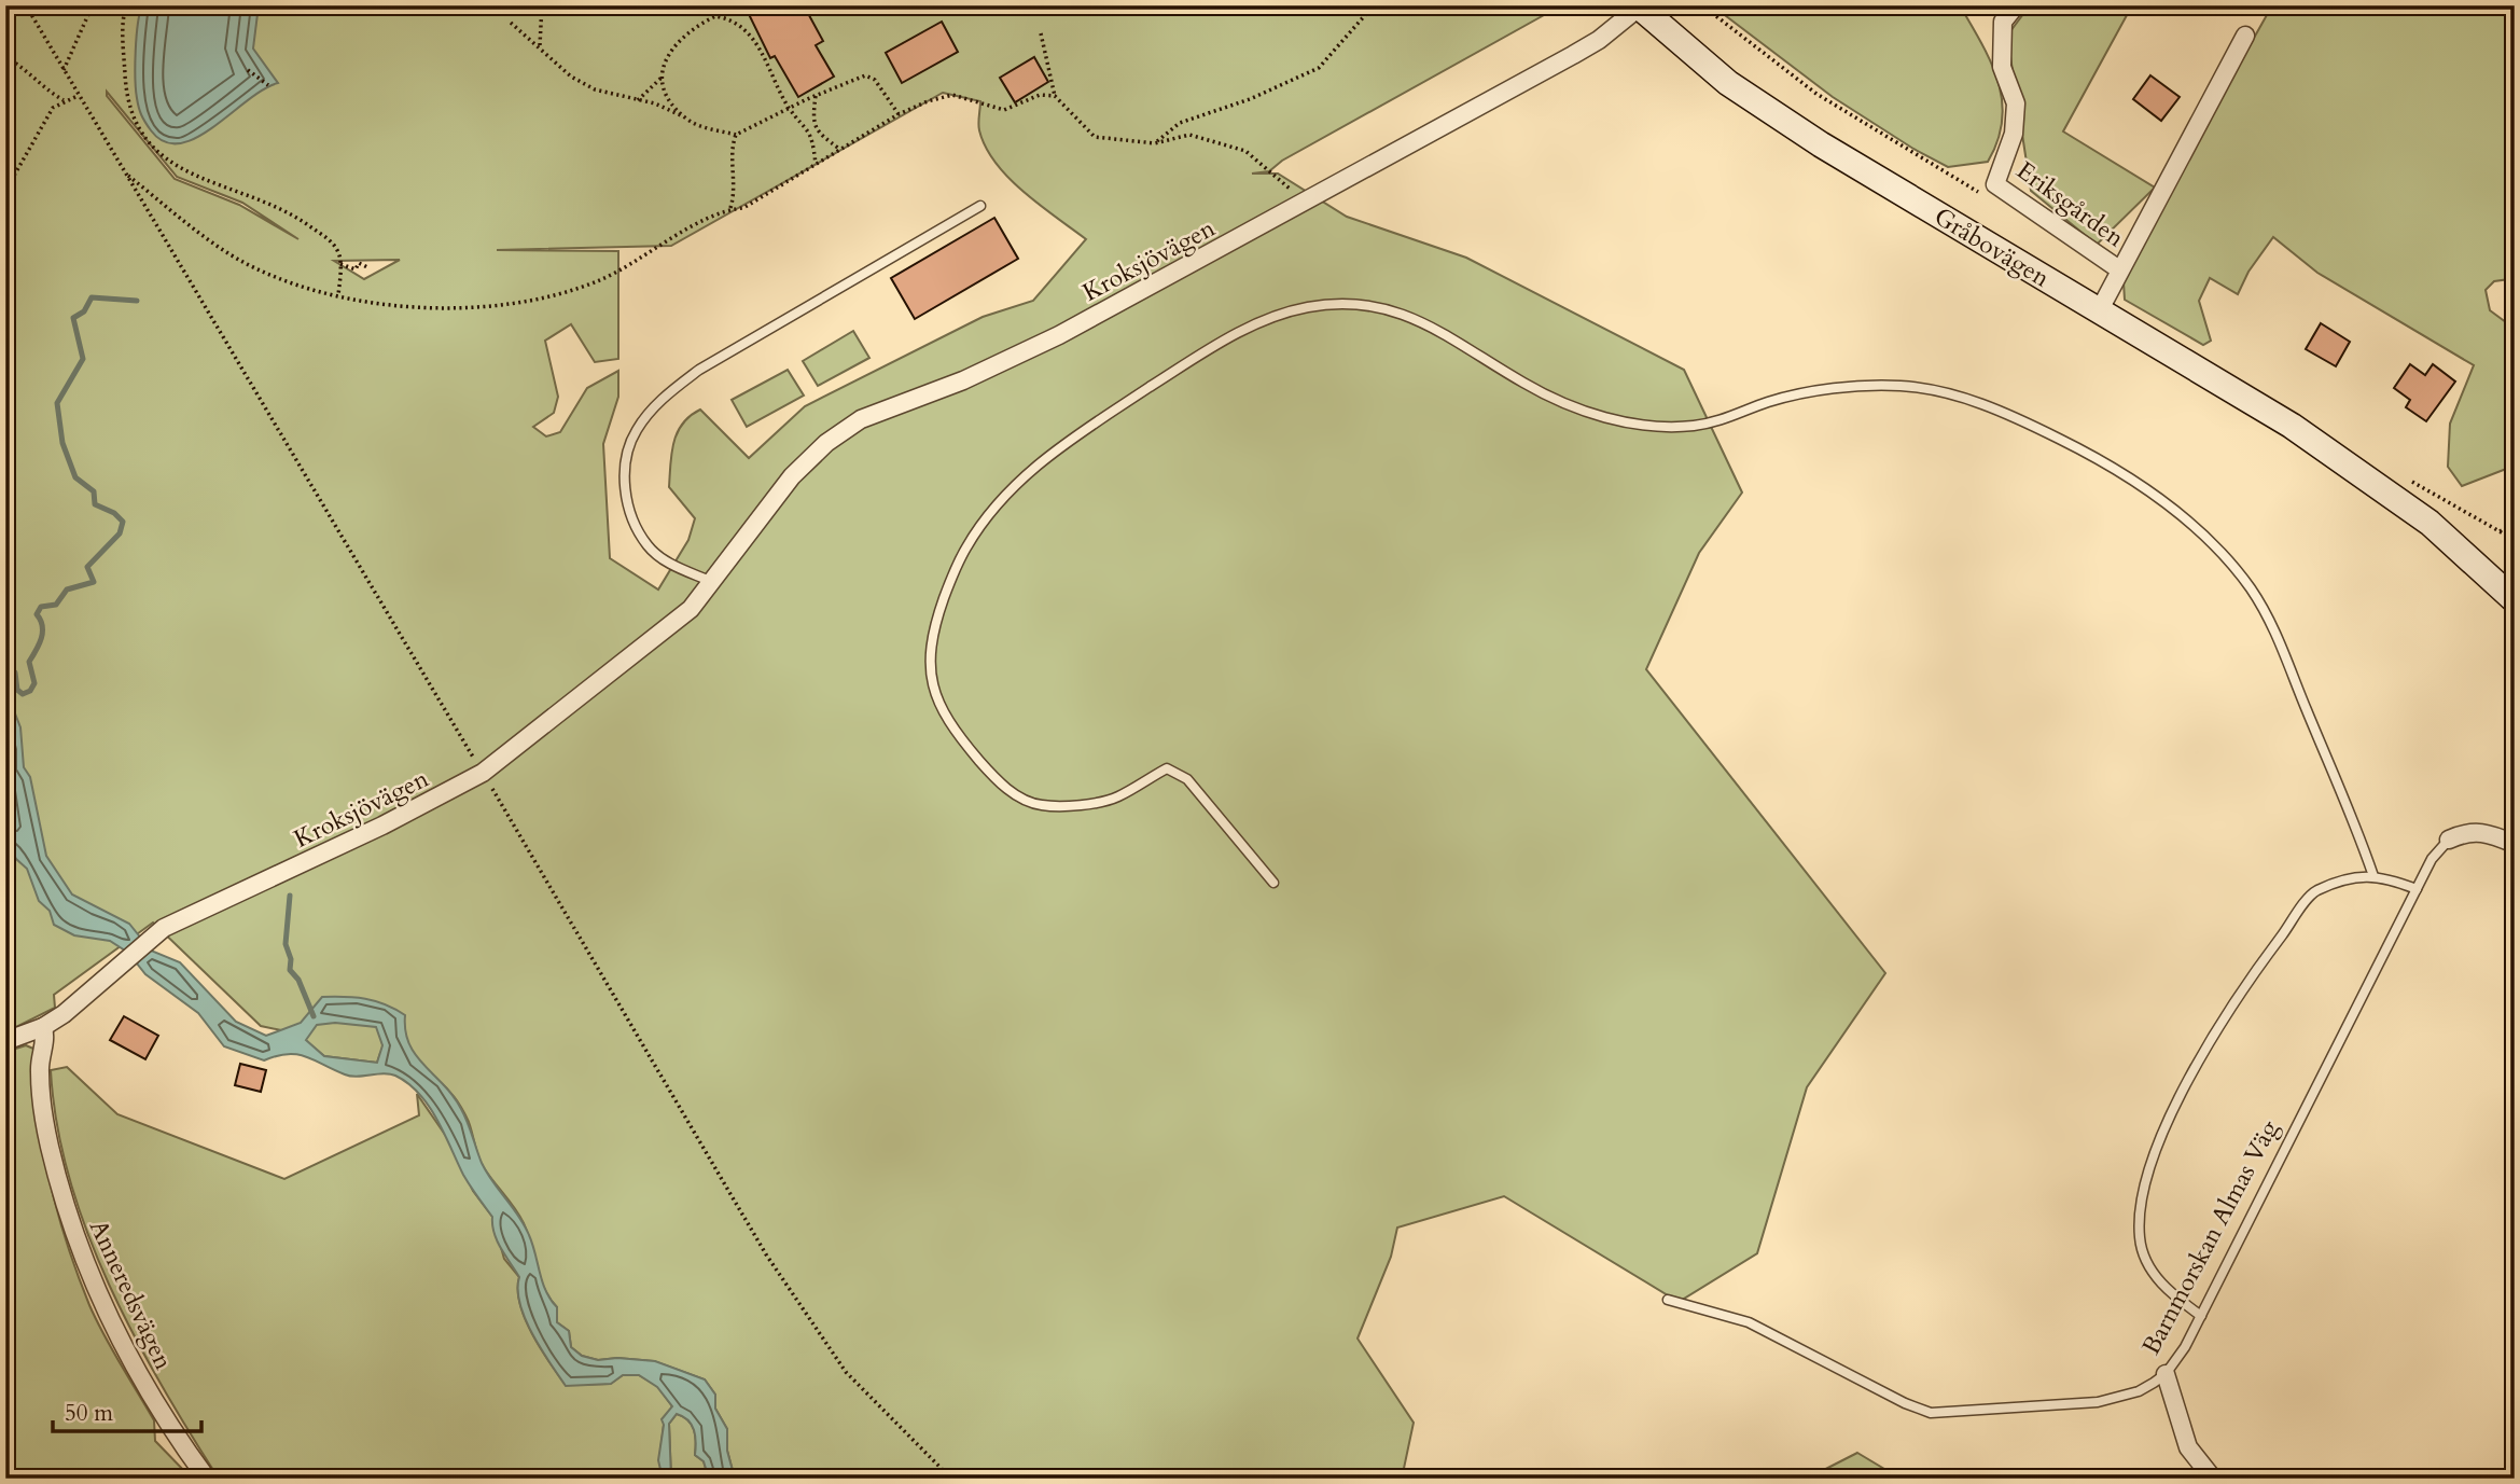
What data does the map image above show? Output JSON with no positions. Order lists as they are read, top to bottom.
{
  "streets": {
    "main road": ["Gråbovägen"],
    "street": [
      "Eriksgården",
      "Kroksjövägen",
      "Barnmorskan Almas Väg",
      "Anneredsvägen"
    ]
  },
  "crossings": [
    ["Eriksgården", "Gråbovägen"],
    ["Gråbovägen", "Kroksjövägen"],
    ["Kroksjövägen", "Anneredsvägen"]
  ],
  "scale_bar": "50 m"
}
